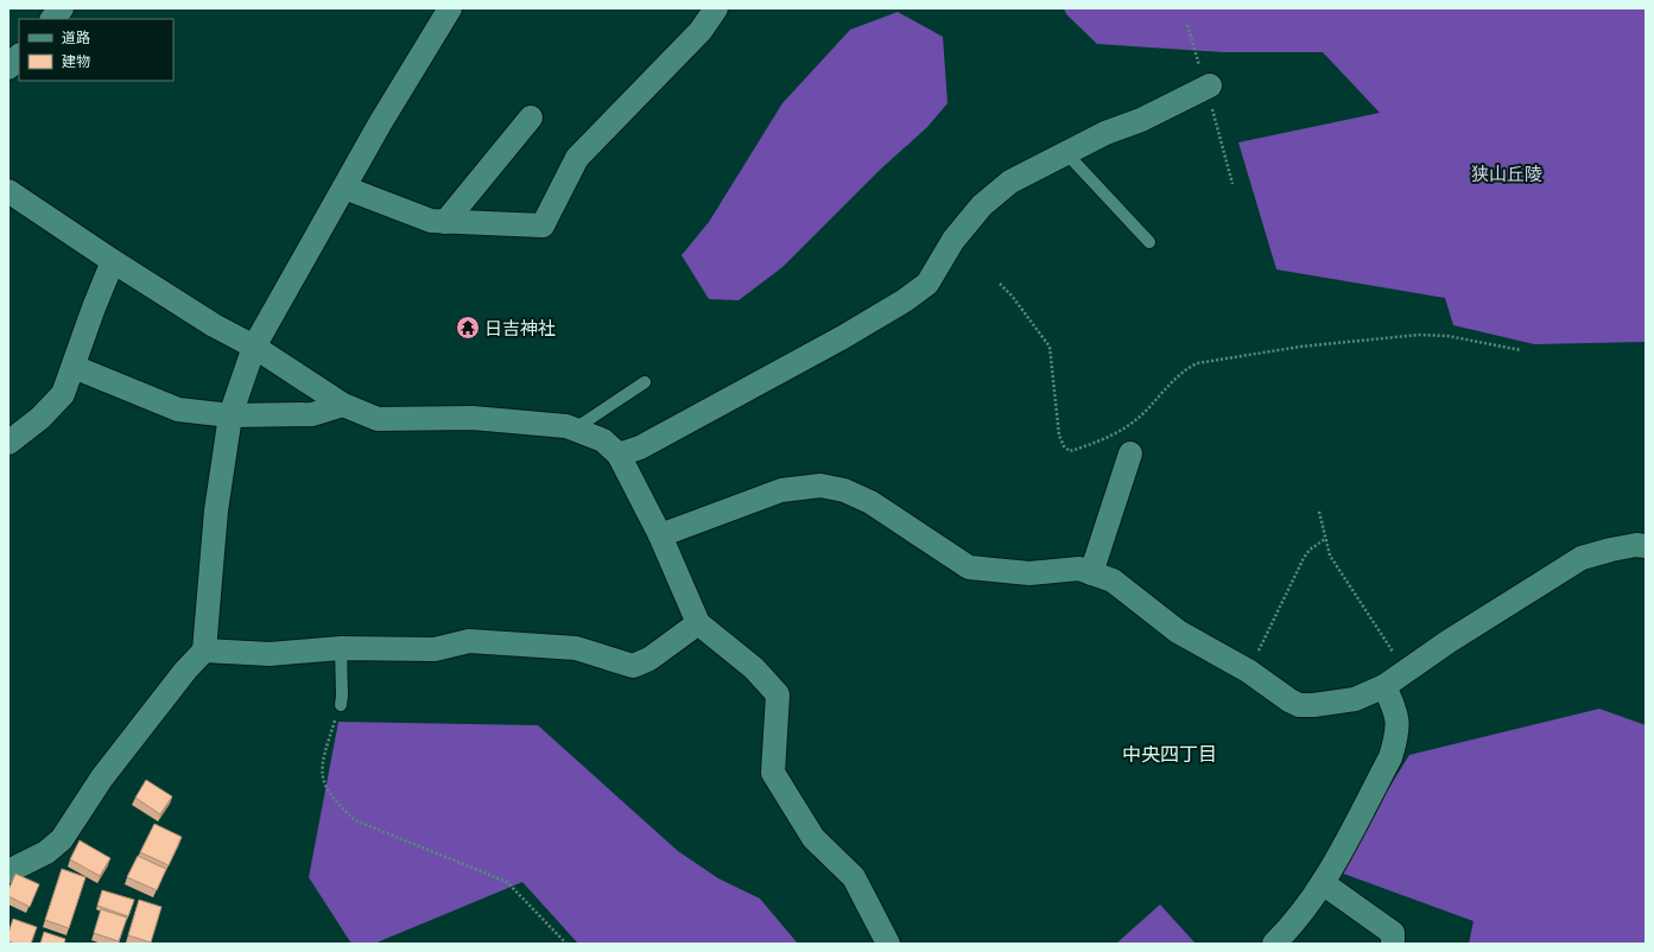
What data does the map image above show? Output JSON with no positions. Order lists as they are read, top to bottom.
{
  "districts": ["中央四丁目"],
  "parks": ["狭山丘陵"],
  "places": {
    "temple": ["日吉神社"]
  },
  "legend": ["道路", "建物"]
}
